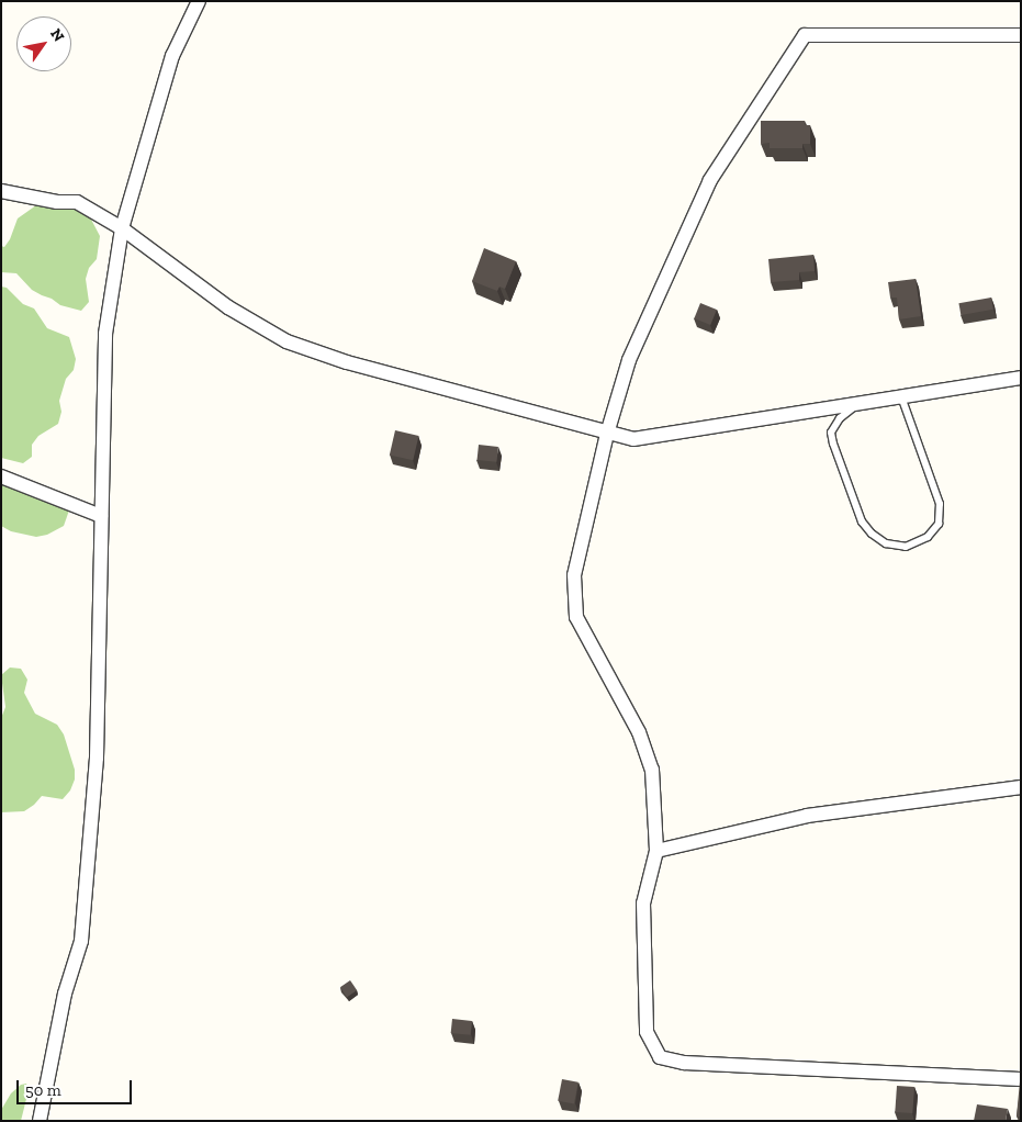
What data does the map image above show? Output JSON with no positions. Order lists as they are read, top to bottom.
{
  "scale_bar": "50 m",
  "north": "top right"
}
